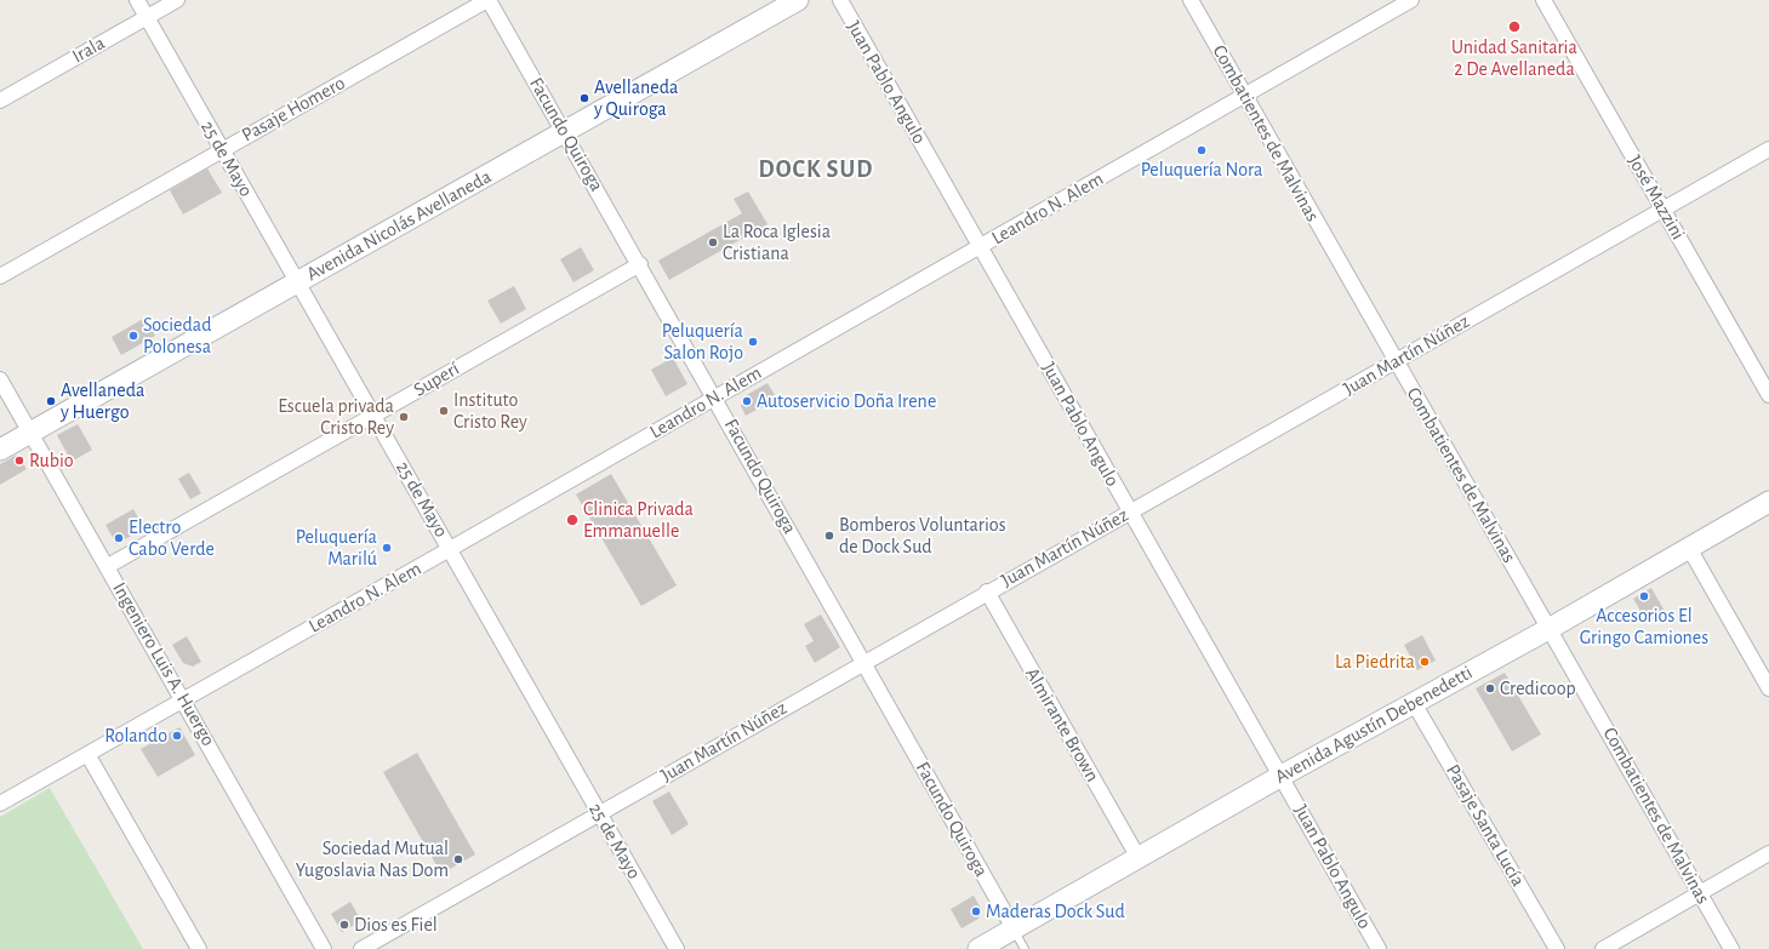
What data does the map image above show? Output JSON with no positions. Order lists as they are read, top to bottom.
{
  "streets": {
    "main road": ["Avenida Nicolás Avellaneda", "Avenida Agustín Debenedetti"],
    "street": [
      "Irala",
      "Juan Pablo Angulo",
      "Pasaje Homero",
      "Combatientes de Malvinas",
      "Facundo Quiroga",
      "25 de Mayo",
      "José Mazzini",
      "Leandro N. Alem",
      "Juan Martín Núñez",
      "Superí",
      "Ingeniero Luis A. Huergo",
      "Almirante Brown",
      "Pasaje Santa Lucía"
    ]
  },
  "crossings": [
    ["Irala", "25 de Mayo"],
    ["Juan Pablo Angulo", "Leandro N. Alem"],
    ["Juan Pablo Angulo", "Juan Martín Núñez"],
    ["Juan Pablo Angulo", "Avenida Agustín Debenedetti"],
    ["Pasaje Homero", "Facundo Quiroga"],
    ["Pasaje Homero", "25 de Mayo"],
    ["Combatientes de Malvinas", "Leandro N. Alem"],
    ["Combatientes de Malvinas", "Juan Martín Núñez"],
    ["Combatientes de Malvinas", "Avenida Agustín Debenedetti"],
    ["Facundo Quiroga", "Leandro N. Alem"],
    ["Facundo Quiroga", "Avenida Nicolás Avellaneda"],
    ["Facundo Quiroga", "Juan Martín Núñez"],
    ["Facundo Quiroga", "Superí"],
    ["Facundo Quiroga", "Avenida Agustín Debenedetti"],
    ["25 de Mayo", "Leandro N. Alem"],
    ["25 de Mayo", "Avenida Nicolás Avellaneda"],
    ["25 de Mayo", "Juan Martín Núñez"],
    ["25 de Mayo", "Superí"],
    ["José Mazzini", "Juan Martín Núñez"],
    ["Leandro N. Alem", "Ingeniero Luis A. Huergo"],
    ["Avenida Nicolás Avellaneda", "Ingeniero Luis A. Huergo"],
    ["Juan Martín Núñez", "Almirante Brown"],
    ["Superí", "Ingeniero Luis A. Huergo"],
    ["Almirante Brown", "Avenida Agustín Debenedetti"],
    ["Avenida Agustín Debenedetti", "Pasaje Santa Lucía"]
  ],
  "districts": ["DOCK SUD"],
  "places": [
    "Unidad Sanitaria 2 De Avellaneda",
    "Avellaneda y Quiroga",
    "Peluquería Nora",
    "La Roca Iglesia Cristiana",
    "Sociedad Polonesa",
    "Peluquería Salon Rojo",
    "Avellaneda y Huergo",
    "Autoservicio Doña Irene",
    "Instituto Cristo Rey",
    "Escuela privada Cristo Rey",
    "Rubio",
    "Clinica Privada Emmanuelle",
    "Bomberos Voluntarios de Dock Sud",
    "Electro Cabo Verde",
    "Peluquería Marilú",
    "Accesorios El Gringo Camiones",
    "La Piedrita",
    "Credicoop",
    "Rolando",
    "Sociedad Mutual Yugoslavia Nas Dom",
    "Maderas Dock Sud",
    "Dios es Fiel"
  ]
}
